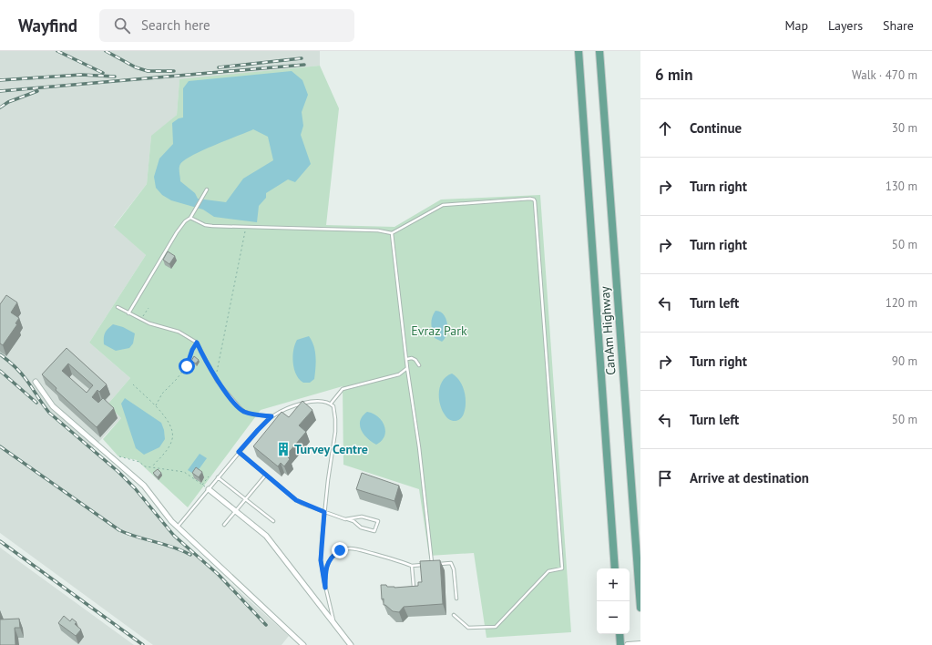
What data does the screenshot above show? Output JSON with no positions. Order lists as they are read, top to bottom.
{
  "streets": {
    "main road": ["CanAm Highway"]
  },
  "parks": ["Evraz Park"],
  "places": {
    "building": ["Turvey Centre"]
  },
  "page": {
    "header": "Wayfind",
    "search": "Search here",
    "nav": ["Map", "Layers", "Share"],
    "heading": ["6 min", "Walk · 470 m"],
    "list": [
      ["Continue", "30 m"],
      ["Turn right", "130 m"],
      ["Turn right", "50 m"],
      ["Turn left", "120 m"],
      ["Turn right", "90 m"],
      ["Turn left", "50 m"],
      "Arrive at destination"
    ],
    "map_buttons": ["+", "−"]
  }
}
